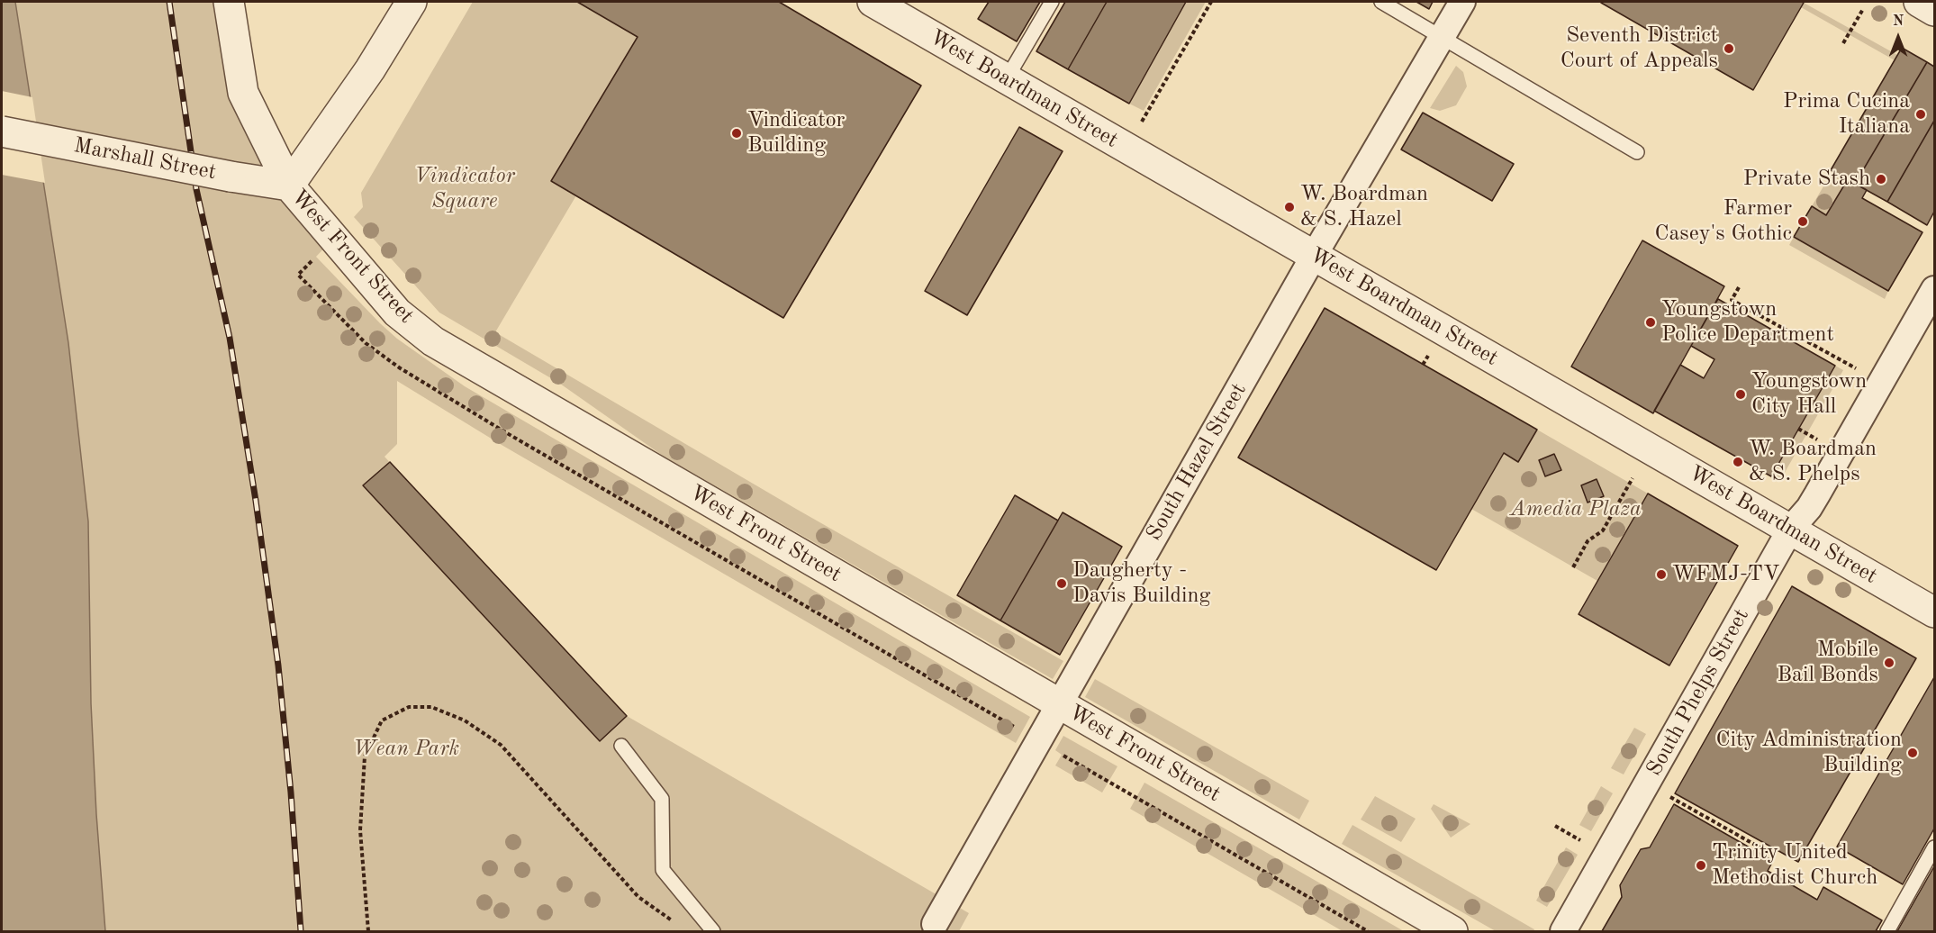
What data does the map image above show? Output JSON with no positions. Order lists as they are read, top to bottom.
{
  "streets": {
    "street": [
      "West Boardman Street",
      "Marshall Street",
      "West Front Street",
      "South Hazel Street",
      "South Phelps Street"
    ]
  },
  "crossings": [
    ["West Boardman Street", "South Hazel Street"],
    ["West Boardman Street", "South Phelps Street"],
    ["Marshall Street", "West Front Street"],
    ["West Front Street", "South Hazel Street"]
  ],
  "parks": ["Vindicator Square", "Amedia Plaza", "Wean Park"],
  "places": [
    "Seventh District Court of Appeals",
    "Prima Cucina Italiana",
    "Vindicator Building",
    "Private Stash",
    "W. Boardman & S. Hazel",
    "Farmer Casey's Gothic",
    "Youngstown Police Department",
    "Youngstown City Hall",
    "W. Boardman & S. Phelps",
    "WFMJ-TV",
    "Daugherty - Davis Building",
    "Mobile Bail Bonds",
    "City Administration Building",
    "Trinity United Methodist Church"
  ],
  "north": "top"
}
